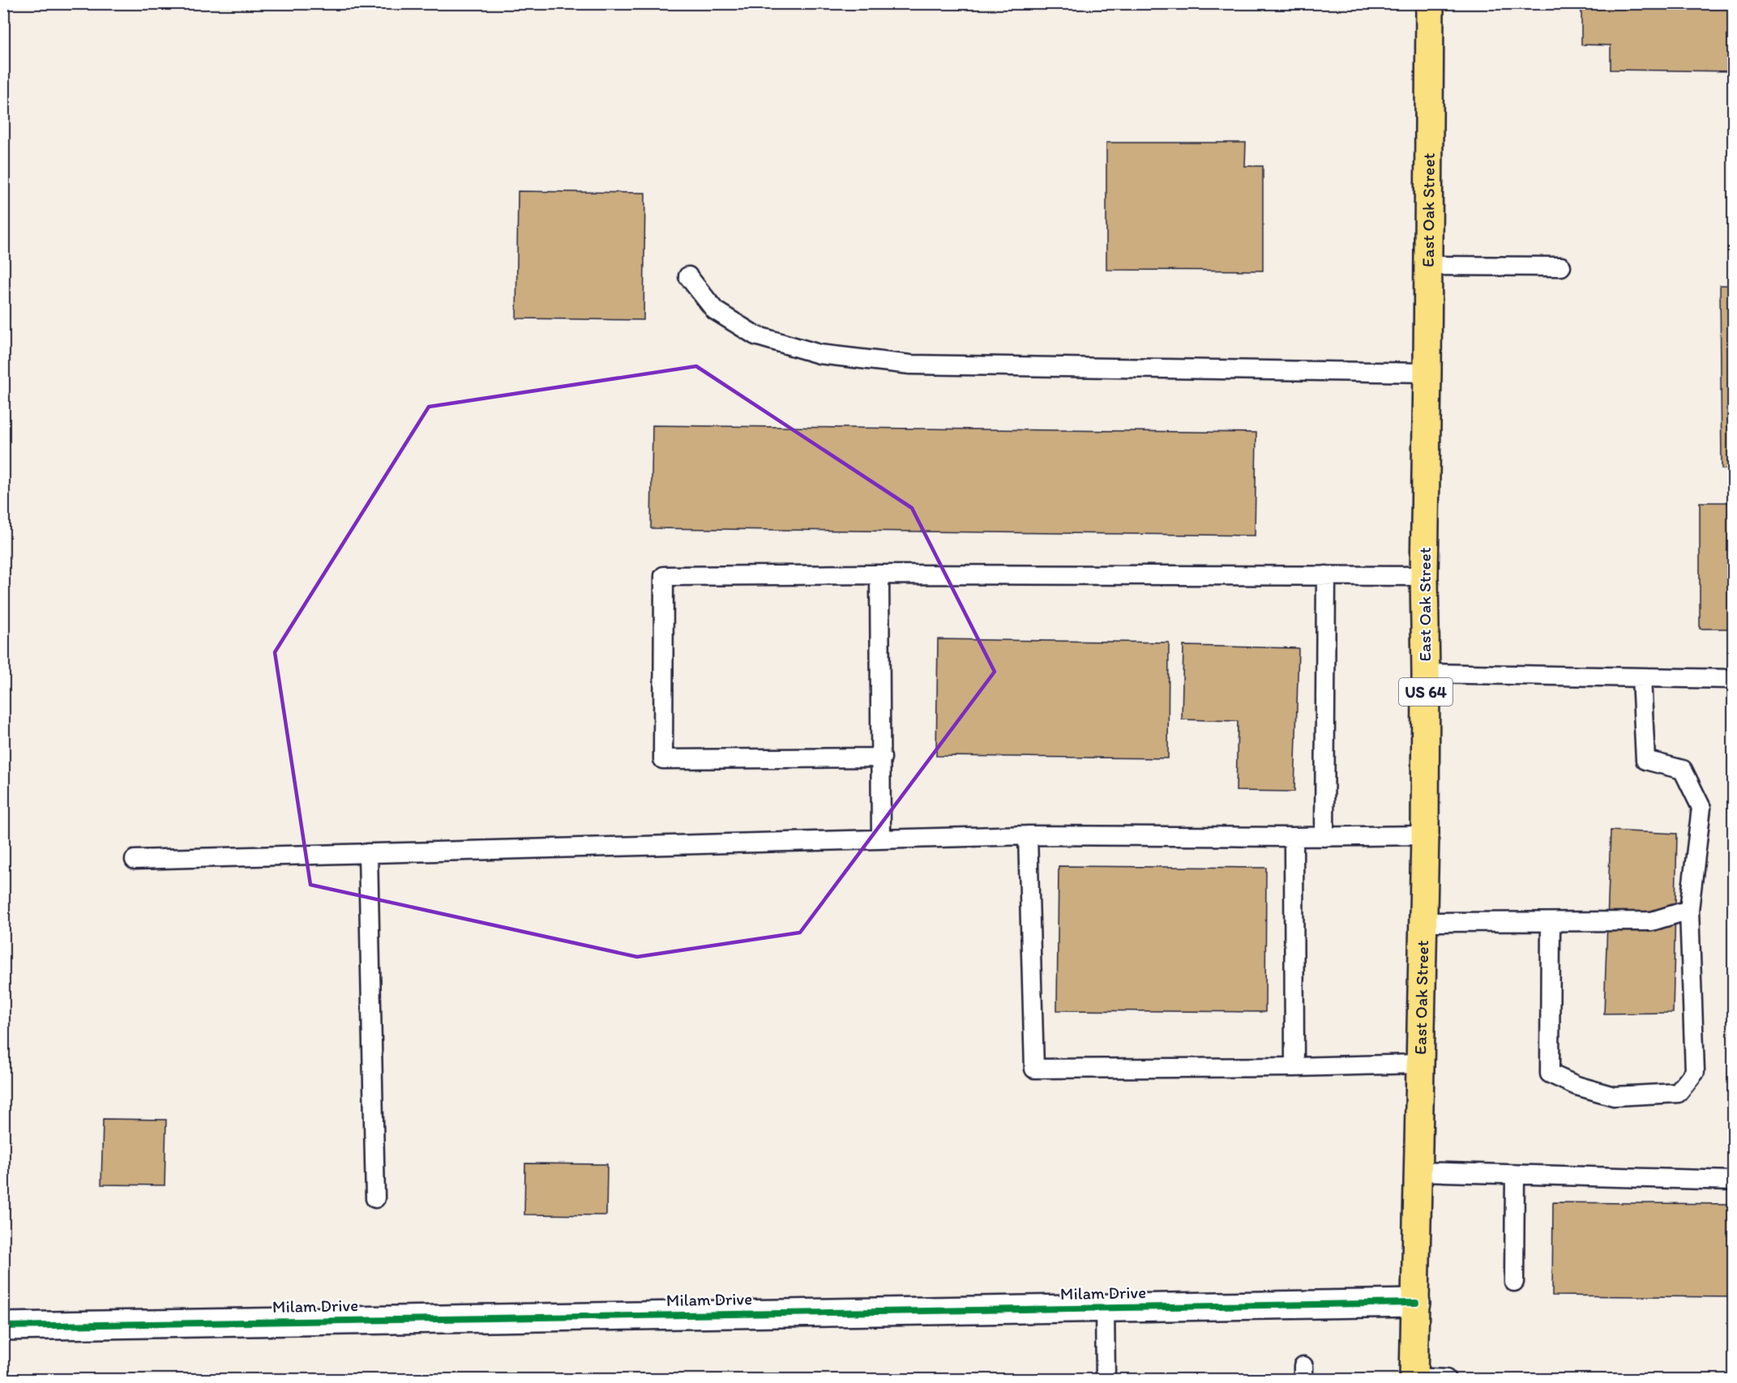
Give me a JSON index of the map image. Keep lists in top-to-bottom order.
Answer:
{
  "streets": {
    "highway": ["East Oak Street", "US 64"],
    "street": ["Milam Drive"]
  },
  "crossings": [
    ["East Oak Street", "Milam Drive"]
  ]
}
